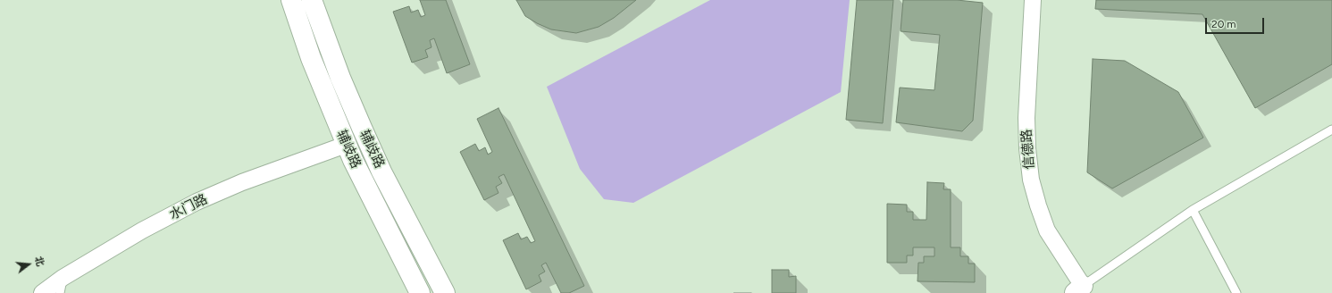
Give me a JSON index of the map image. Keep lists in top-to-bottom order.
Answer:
{
  "streets": {
    "street": [
      "辅岐路",
      "辅歧路",
      "信德路",
      "水门路"
    ]
  },
  "crossings": [
    ["辅岐路", "水门路"]
  ],
  "scale_bar": "20 m",
  "north": "right"
}
